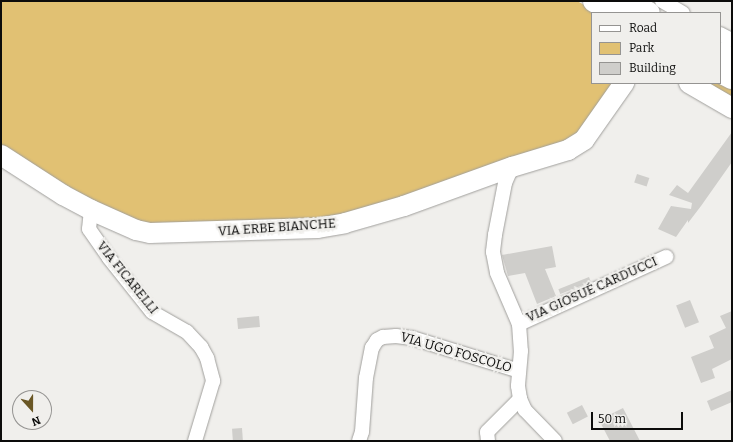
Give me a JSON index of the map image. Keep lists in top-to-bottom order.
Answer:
{
  "streets": {
    "street": [
      "VIA ERBE BIANCHE",
      "VIA FICARELLI",
      "VIA GIOSUÉ CARDUCCI",
      "VIA UGO FOSCOLO"
    ]
  },
  "crossings": [
    ["VIA ERBE BIANCHE", "VIA FICARELLI"]
  ],
  "legend": ["Road", "Park", "Building"],
  "scale_bar": "50 m",
  "north": "bottom"
}
